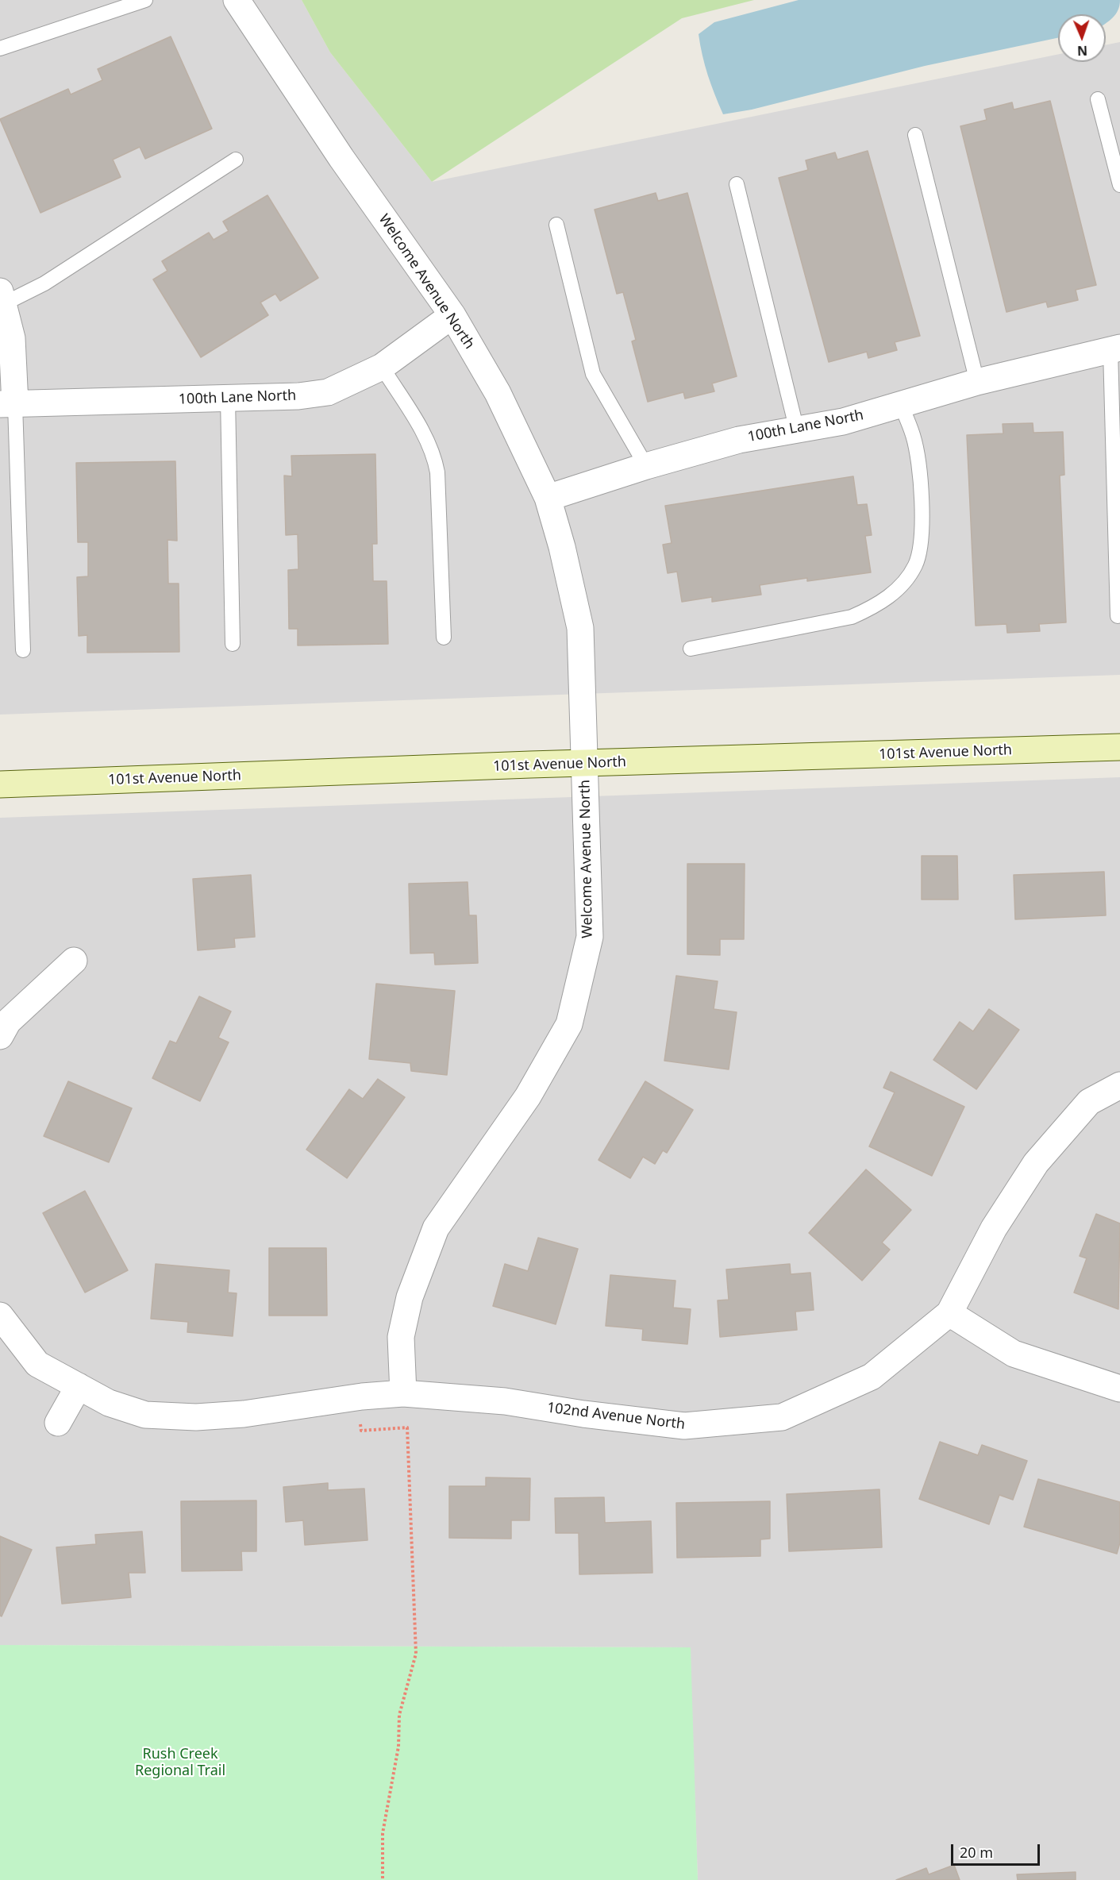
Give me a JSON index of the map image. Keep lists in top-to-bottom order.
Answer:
{
  "streets": {
    "street": [
      "Welcome Avenue North",
      "100th Lane North",
      "101st Avenue North",
      "102nd Avenue North"
    ]
  },
  "crossings": [
    ["Welcome Avenue North", "100th Lane North"],
    ["Welcome Avenue North", "101st Avenue North"],
    ["Welcome Avenue North", "102nd Avenue North"]
  ],
  "parks": ["Rush Creek Regional Trail"],
  "scale_bar": "20 m",
  "north": "bottom"
}
